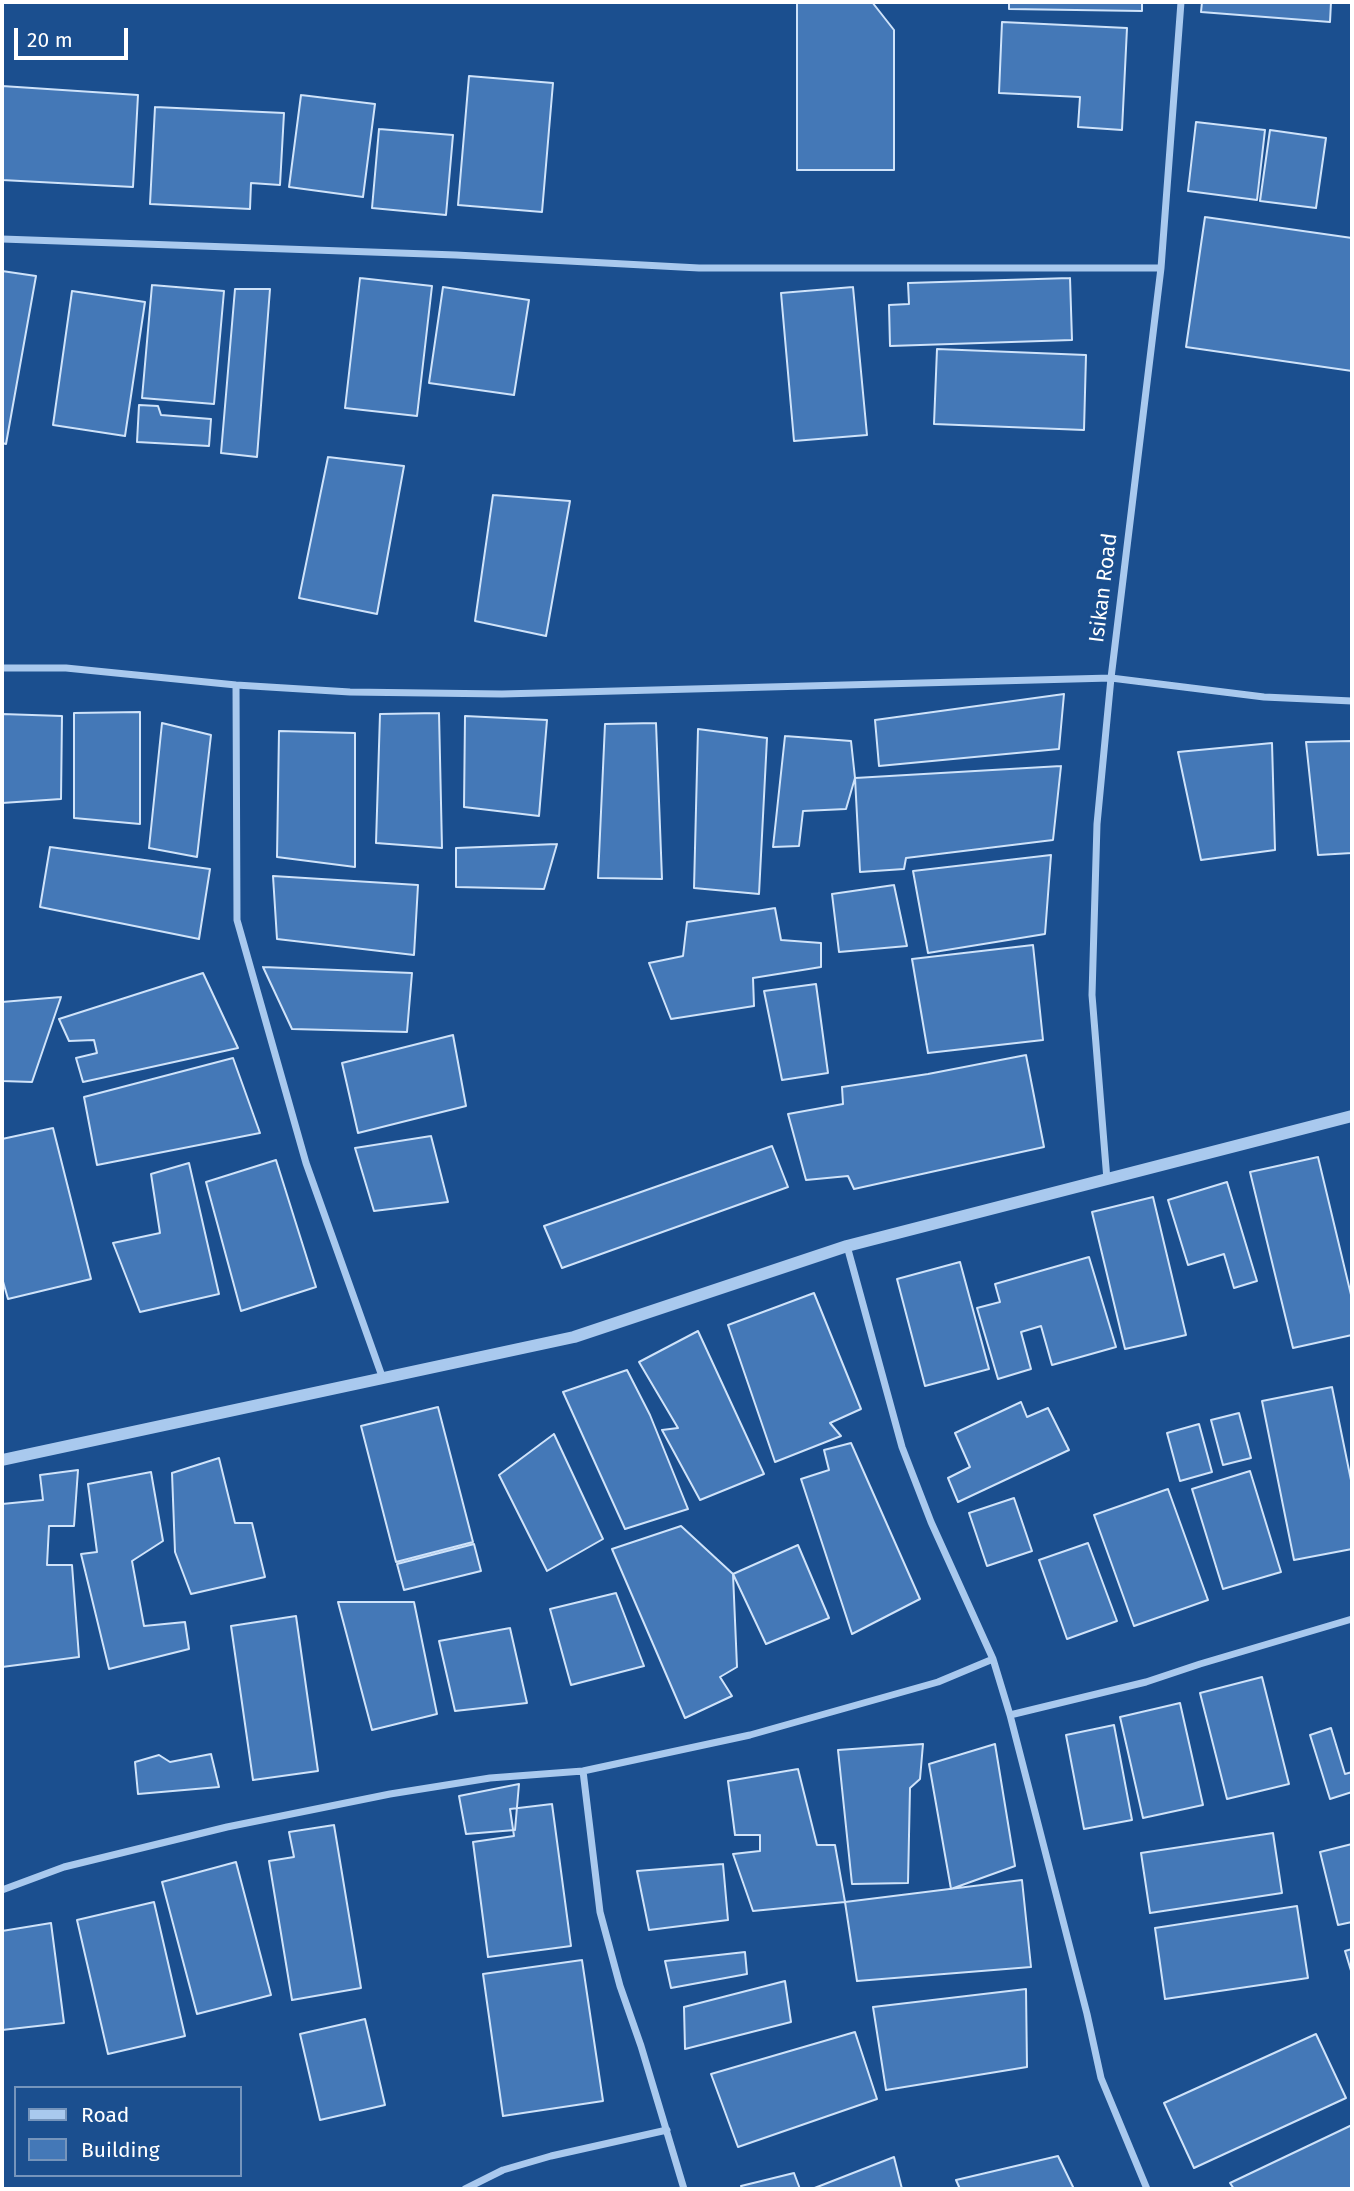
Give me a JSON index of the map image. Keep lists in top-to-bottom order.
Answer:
{
  "streets": {
    "street": ["Isikan Road"]
  },
  "legend": ["Road", "Building"],
  "scale_bar": "20 m"
}
